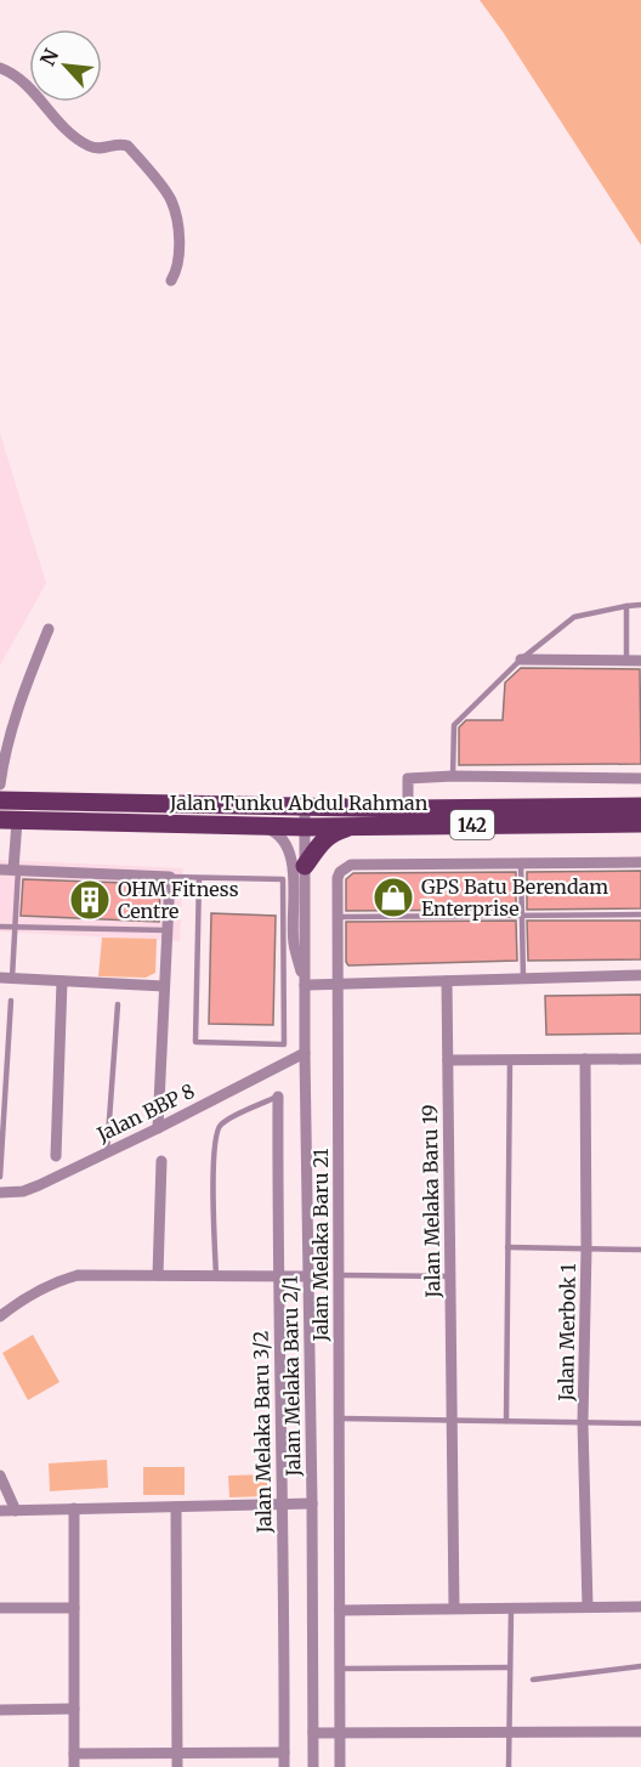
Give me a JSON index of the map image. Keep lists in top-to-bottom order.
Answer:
{
  "streets": {
    "main road": ["Jalan Tunku Abdul Rahman", "142"],
    "street": [
      "Jalan BBP 8",
      "Jalan Melaka Baru 19",
      "Jalan Melaka Baru 21",
      "Jalan Merbok 1",
      "Jalan Melaka Baru 2/1",
      "Jalan Melaka Baru 3/2"
    ]
  },
  "crossings": [
    ["Jalan BBP 8", "Jalan Melaka Baru 2/1"]
  ],
  "places": {
    "shop": ["GPS Batu Berendam Enterprise"],
    "building": ["OHM Fitness Centre"]
  },
  "north": "top left"
}
